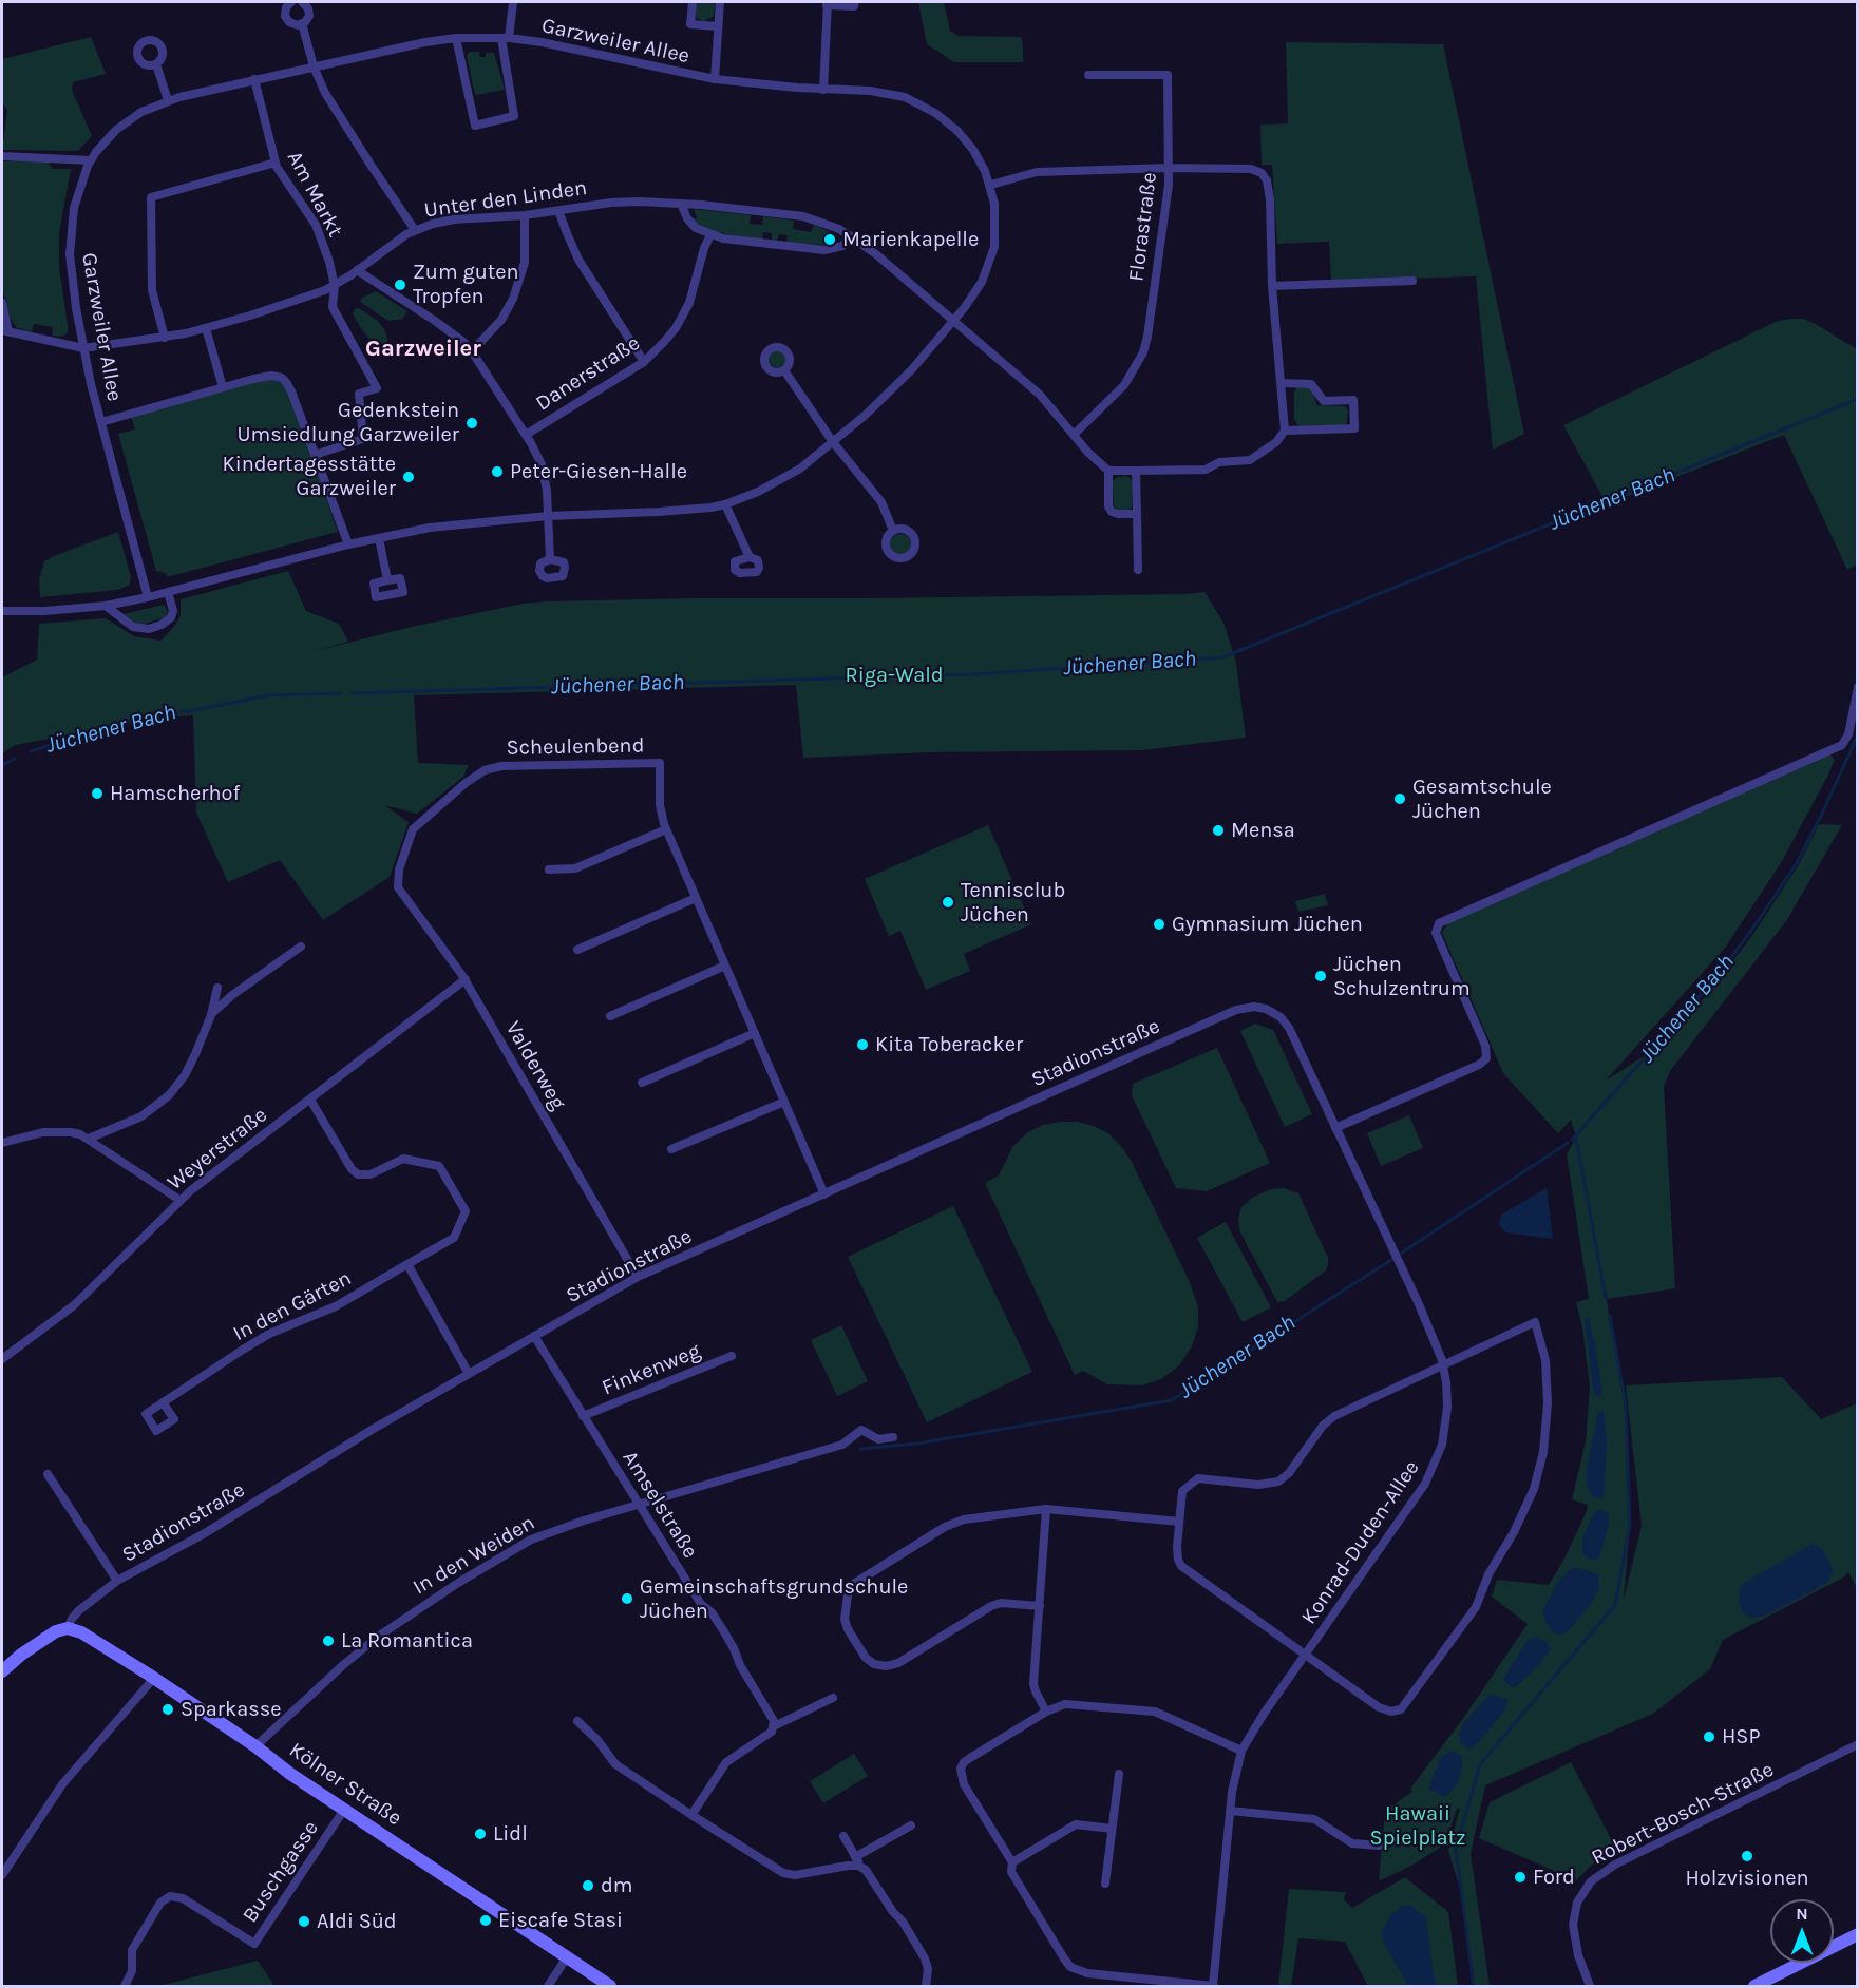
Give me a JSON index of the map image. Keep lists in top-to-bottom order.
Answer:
{
  "streets": {
    "main road": ["Kölner Straße"],
    "street": [
      "Garzweiler Allee",
      "Am Markt",
      "Unter den Linden",
      "Florastraße",
      "Danerstraße",
      "Scheulenbend",
      "Stadionstraße",
      "Valderweg",
      "Weyerstraße",
      "In den Gärten",
      "Finkenweg",
      "Amselstraße",
      "Konrad-Duden-Allee",
      "In den Weiden",
      "Robert-Bosch-Straße",
      "Buschgasse"
    ]
  },
  "crossings": [
    ["Garzweiler Allee", "Am Markt"],
    ["Garzweiler Allee", "Unter den Linden"],
    ["Am Markt", "Unter den Linden"],
    ["Unter den Linden", "Florastraße"],
    ["Scheulenbend", "Valderweg"],
    ["Stadionstraße", "Valderweg"],
    ["Stadionstraße", "Amselstraße"],
    ["Stadionstraße", "Konrad-Duden-Allee"],
    ["Stadionstraße", "Kölner Straße"],
    ["Valderweg", "Weyerstraße"],
    ["Weyerstraße", "In den Gärten"],
    ["Finkenweg", "Amselstraße"],
    ["Amselstraße", "In den Weiden"],
    ["In den Weiden", "Kölner Straße"],
    ["Kölner Straße", "Buschgasse"]
  ],
  "districts": ["Garzweiler"],
  "water": ["Jüchener Bach"],
  "parks": ["Riga-Wald", "Hawaii Spielplatz"],
  "places": [
    "Marienkapelle",
    "Zum guten Tropfen",
    "Gedenkstein Umsiedlung Garzweiler",
    "Peter-Giesen-Halle",
    "Kindertagesstätte Garzweiler",
    "Hamscherhof",
    "Gesamtschule Jüchen",
    "Mensa",
    "Tennisclub Jüchen",
    "Gymnasium Jüchen",
    "Jüchen Schulzentrum",
    "Kita Toberacker",
    "Gemeinschaftsgrundschule Jüchen",
    "La Romantica",
    "Sparkasse",
    "HSP",
    "Lidl",
    "Holzvisionen",
    "Ford",
    "dm",
    "Eiscafe Stasi",
    "Aldi Süd"
  ],
  "north": "top"
}
